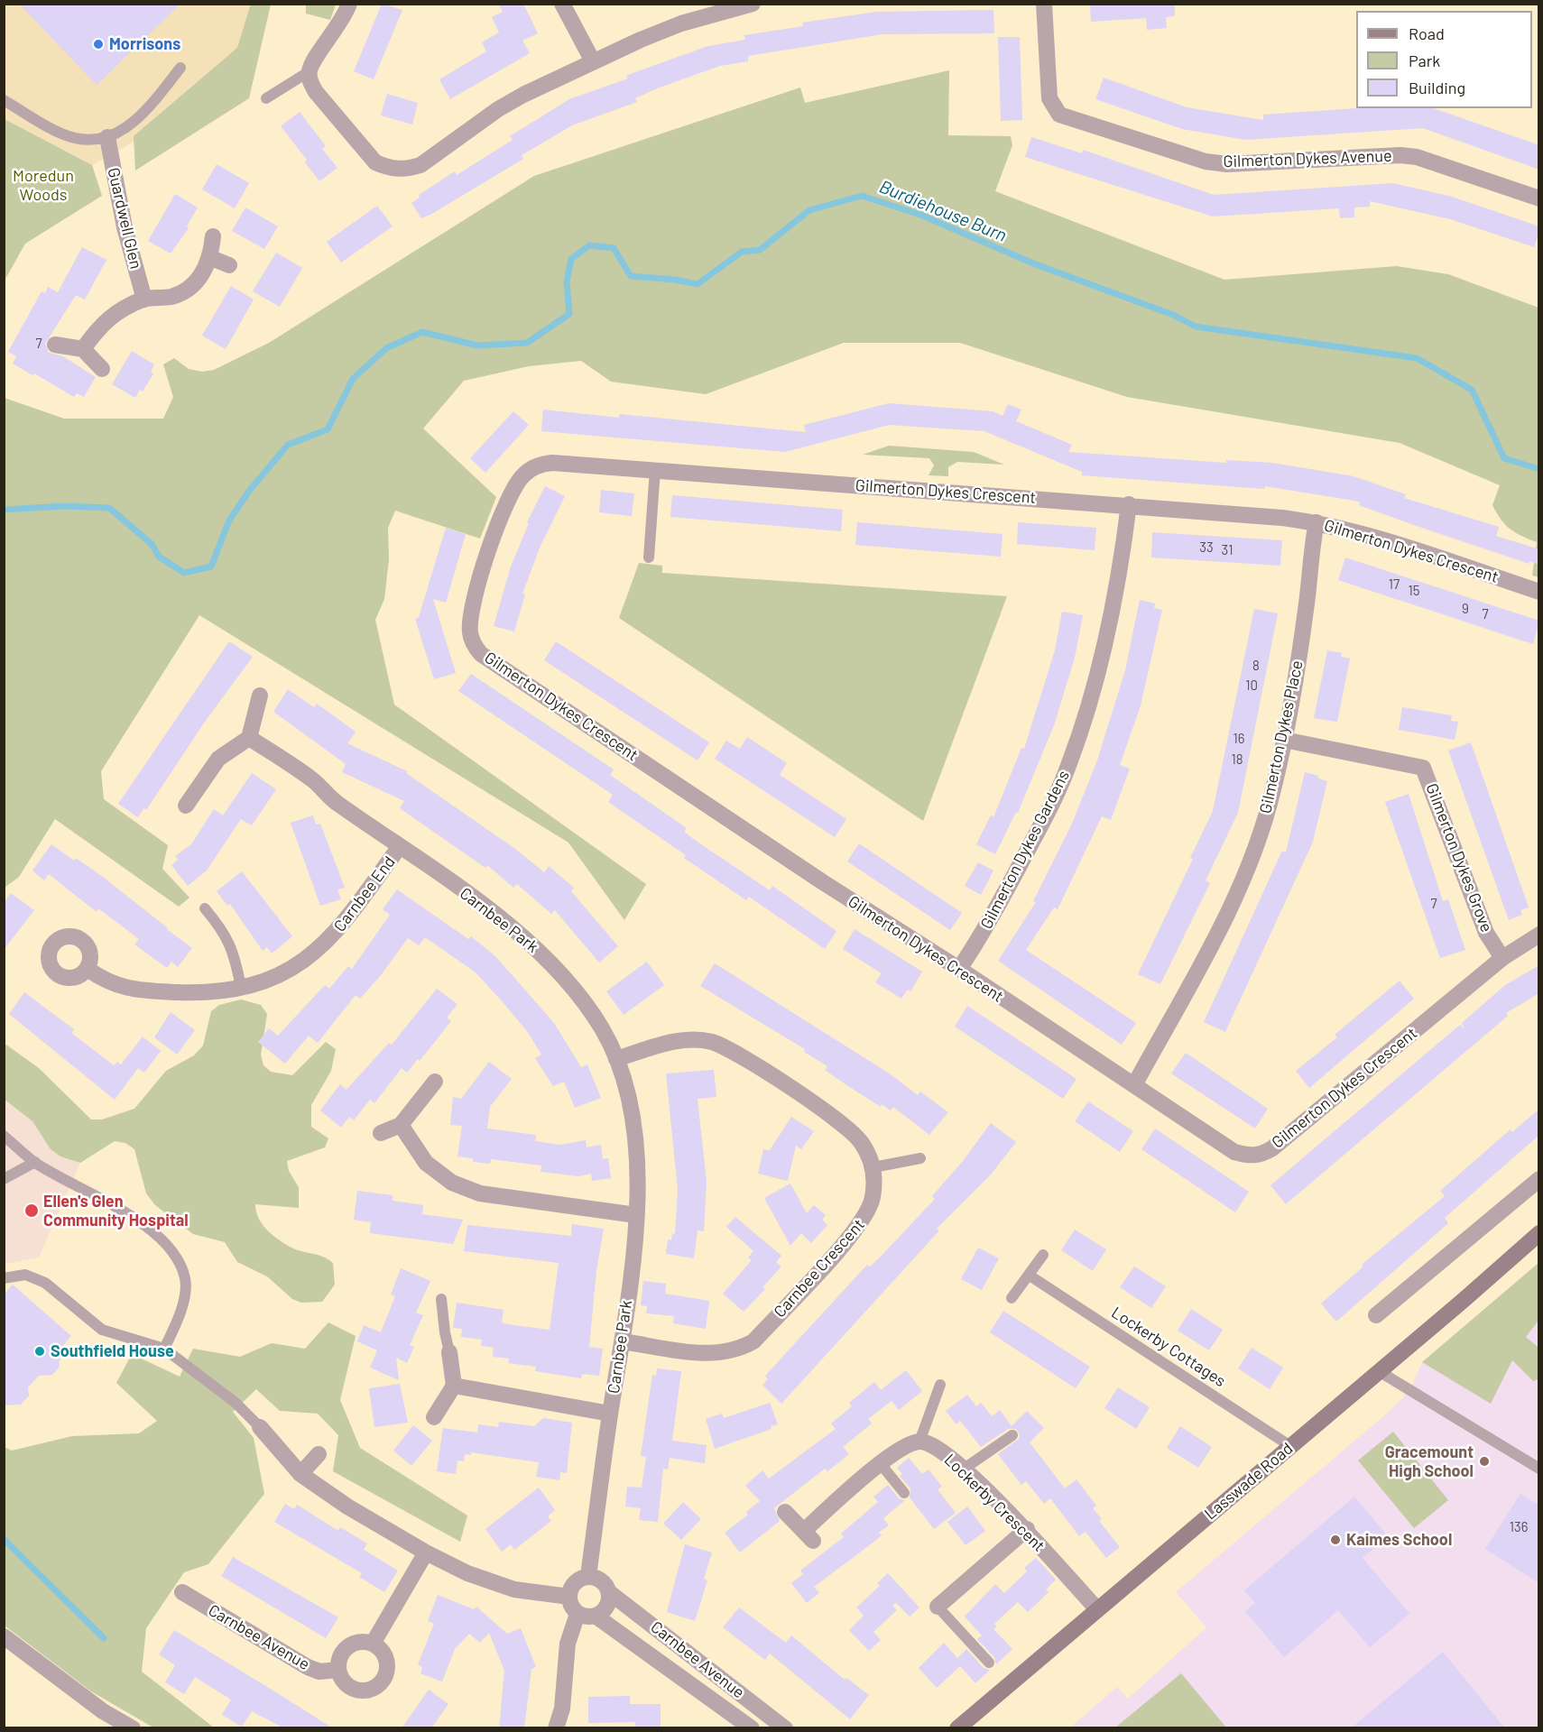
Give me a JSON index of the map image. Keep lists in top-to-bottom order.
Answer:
{
  "streets": {
    "street": [
      "Gilmerton Dykes Avenue",
      "Guardwell Glen",
      "Gilmerton Dykes Crescent",
      "Gilmerton Dykes Place",
      "Gilmerton Dykes Gardens",
      "Gilmerton Dykes Grove",
      "Carnbee End",
      "Carnbee Park",
      "Carnbee Crescent",
      "Lasswade Road",
      "Lockerby Crescent",
      "Carnbee Avenue"
    ],
    "lane": ["Lockerby Cottages"]
  },
  "crossings": [
    ["Gilmerton Dykes Crescent", "Gilmerton Dykes Place"],
    ["Gilmerton Dykes Crescent", "Gilmerton Dykes Gardens"],
    ["Gilmerton Dykes Crescent", "Gilmerton Dykes Grove"],
    ["Gilmerton Dykes Place", "Gilmerton Dykes Grove"],
    ["Carnbee End", "Carnbee Park"],
    ["Carnbee Park", "Carnbee Crescent"],
    ["Carnbee Park", "Carnbee Avenue"],
    ["Lockerby Cottages", "Lasswade Road"],
    ["Lasswade Road", "Lockerby Crescent"]
  ],
  "water": ["Burdiehouse Burn"],
  "parks": ["Moredun Woods"],
  "places": [
    "Morrisons",
    "Ellen's Glen Community Hospital",
    "Southfield House",
    "Gracemount High School",
    "Kaimes School"
  ],
  "house_numbers": [
    "7",
    "33",
    "31",
    "17",
    "15",
    "9",
    "7",
    "8",
    "10",
    "16",
    "18",
    "7",
    "136"
  ],
  "legend": ["Road", "Park", "Building"]
}
